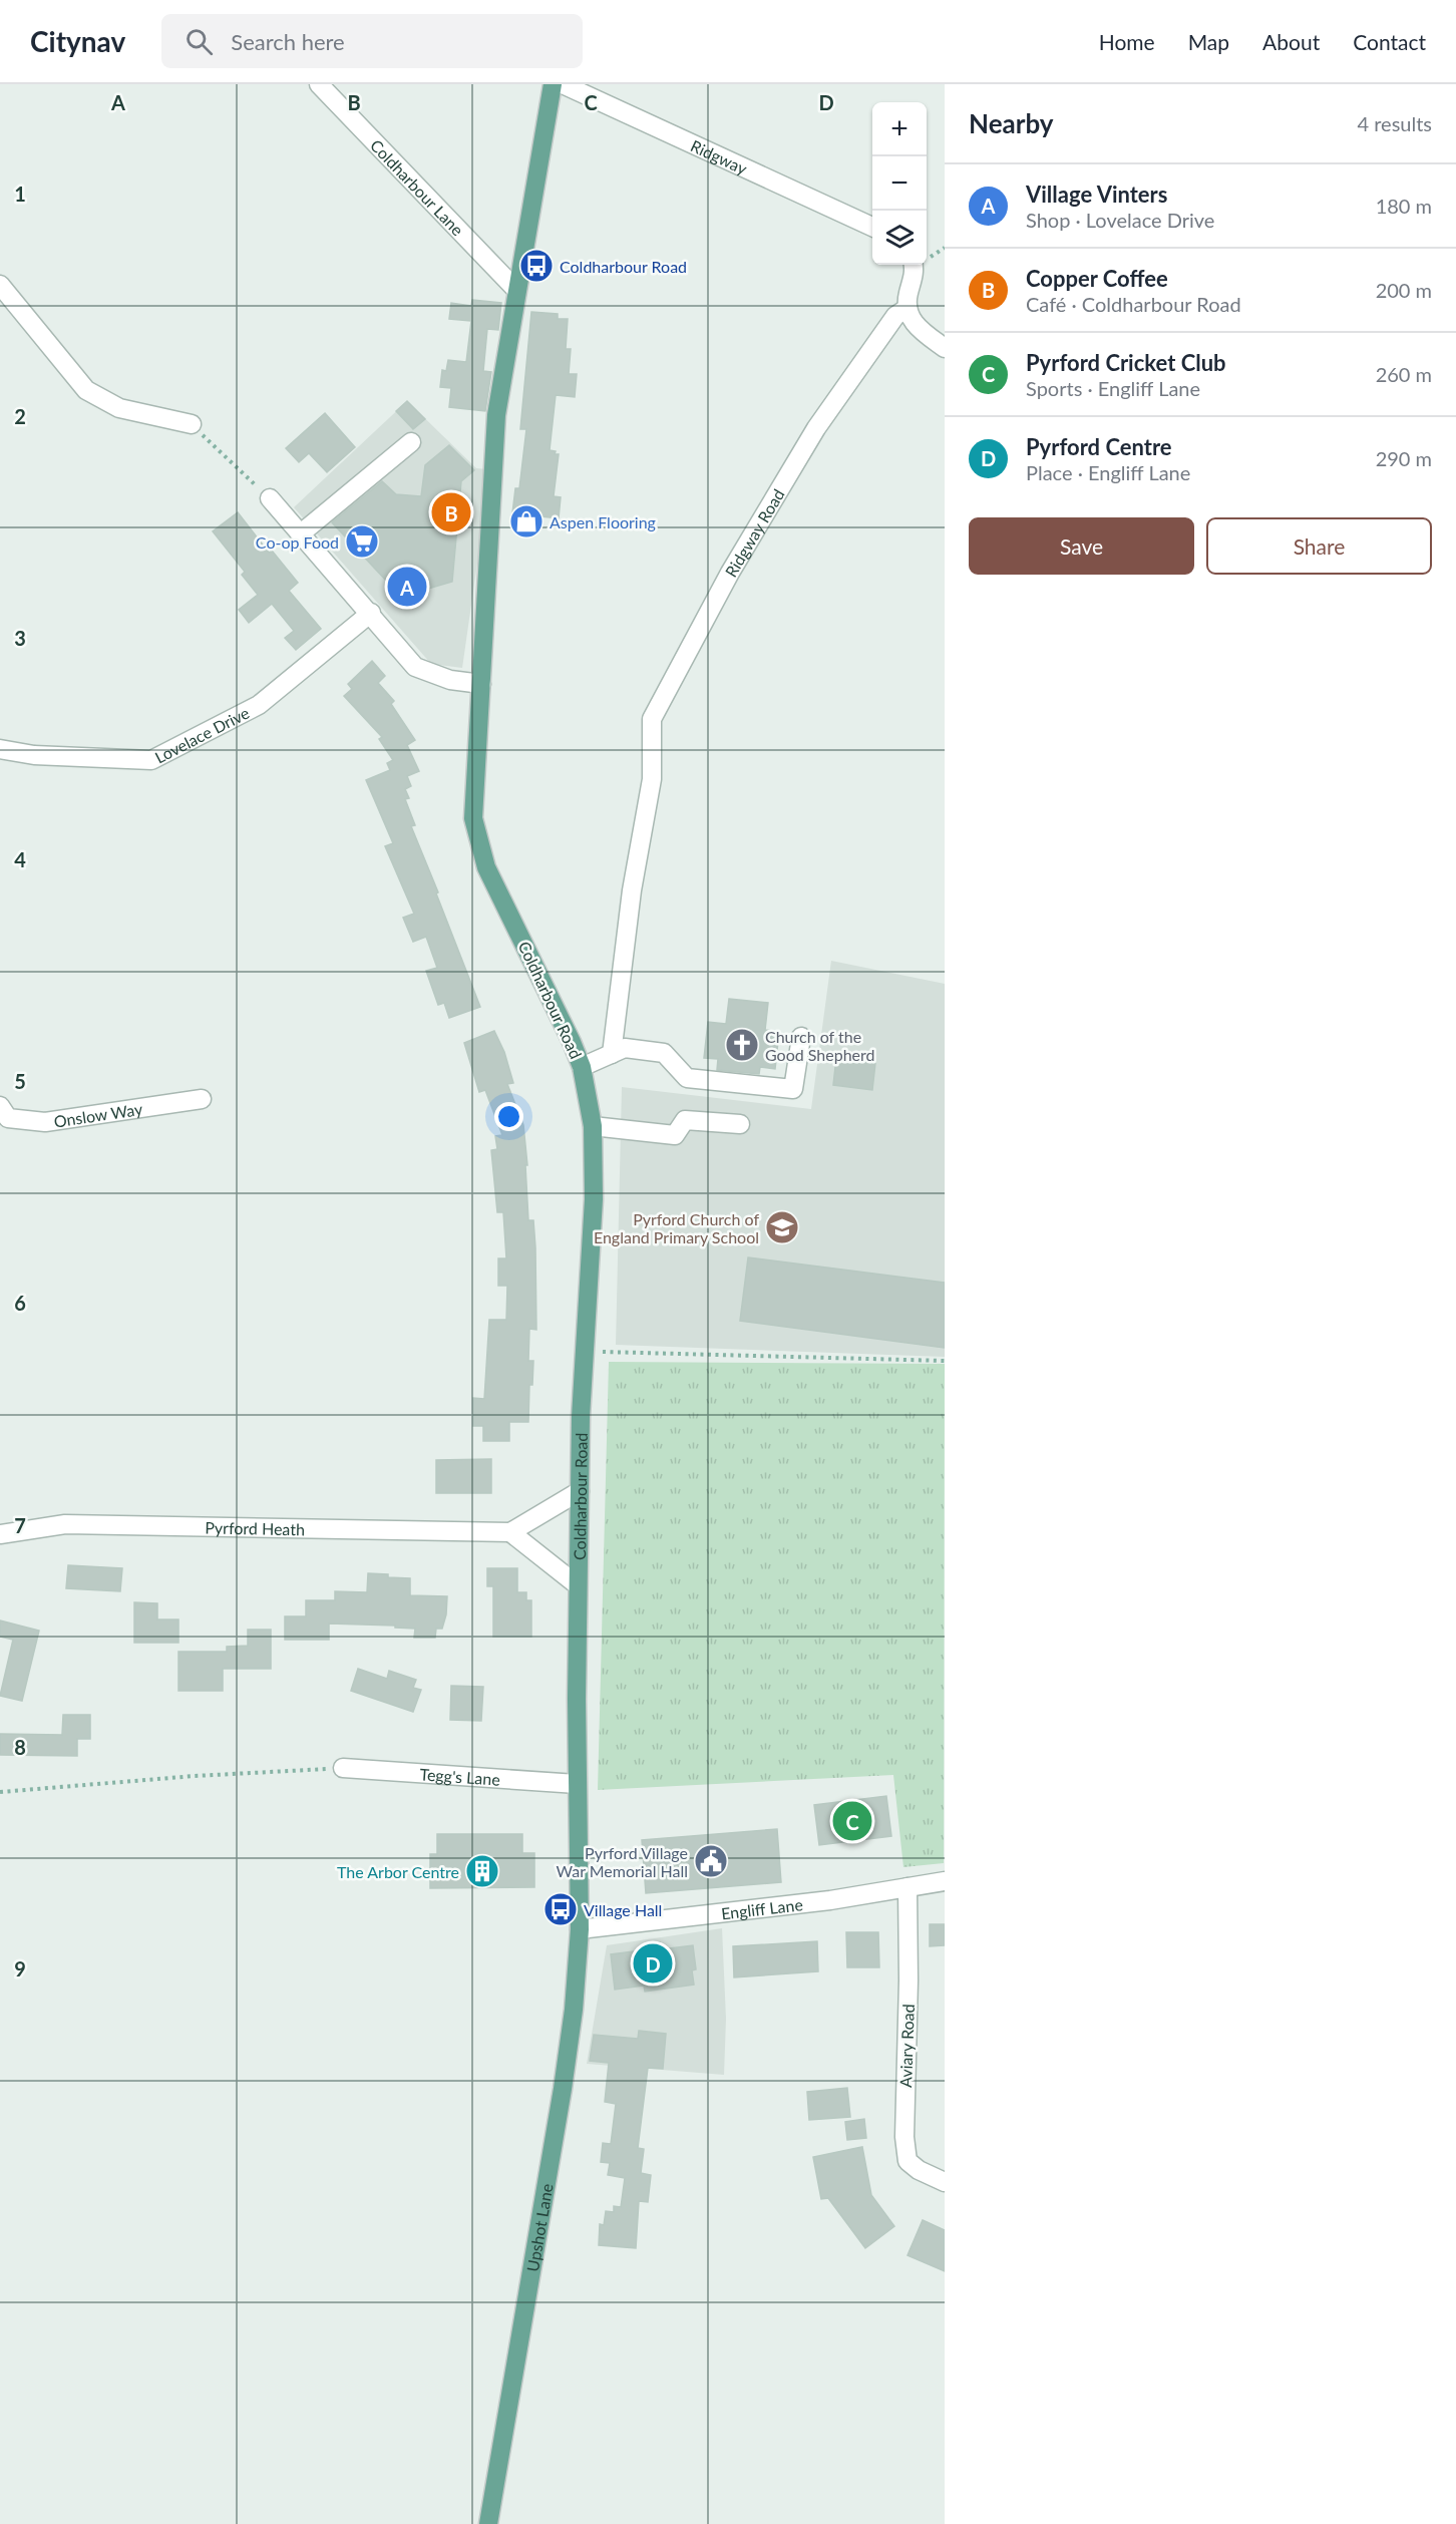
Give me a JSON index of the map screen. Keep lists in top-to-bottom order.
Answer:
{
  "streets": {
    "main road": ["Coldharbour Road", "Upshot Lane"],
    "street": [
      "Ridgway",
      "Coldharbour Lane",
      "Ridgway Road",
      "Lovelace Drive",
      "Onslow Way",
      "Pyrford Heath",
      "Tegg's Lane",
      "Engliff Lane",
      "Aviary Road"
    ]
  },
  "crossings": [
    ["Coldharbour Lane", "Coldharbour Road"],
    ["Coldharbour Road", "Tegg's Lane"],
    ["Coldharbour Road", "Engliff Lane"],
    ["Coldharbour Road", "Upshot Lane"],
    ["Engliff Lane", "Aviary Road"],
    ["Engliff Lane", "Upshot Lane"]
  ],
  "places": {
    "bus stop": ["Coldharbour Road", "Village Hall"],
    "shop": ["Aspen Flooring"],
    "supermarket": ["Co-op Food"],
    "church": ["Church of the Good Shepherd"],
    "school or university": ["Pyrford Church of England Primary School"],
    "public building": ["Pyrford Village War Memorial Hall"],
    "building": ["The Arbor Centre"]
  },
  "page": {
    "header": "Citynav",
    "search": "Search here",
    "nav": [
      "Home",
      "Map",
      "About",
      "Contact"
    ],
    "heading": ["Nearby", "4 results"],
    "map_buttons": ["+", "−"],
    "list": [
      {
        "mark": "A",
        "name": "Village Vinters",
        "note": "Shop · Lovelace Drive",
        "value": "180 m"
      },
      {
        "mark": "B",
        "name": "Copper Coffee",
        "note": "Café · Coldharbour Road",
        "value": "200 m"
      },
      {
        "mark": "C",
        "name": "Pyrford Cricket Club",
        "note": "Sports · Engliff Lane",
        "value": "260 m"
      },
      {
        "mark": "D",
        "name": "Pyrford Centre",
        "note": "Place · Engliff Lane",
        "value": "290 m"
      }
    ],
    "pins": [
      "B",
      "A",
      "C",
      "D"
    ],
    "buttons": ["Save", "Share"]
  },
  "grid": {
    "columns": [
      "A",
      "B",
      "C",
      "D"
    ],
    "rows": [
      "1",
      "2",
      "3",
      "4",
      "5",
      "6",
      "7",
      "8",
      "9"
    ]
  }
}
